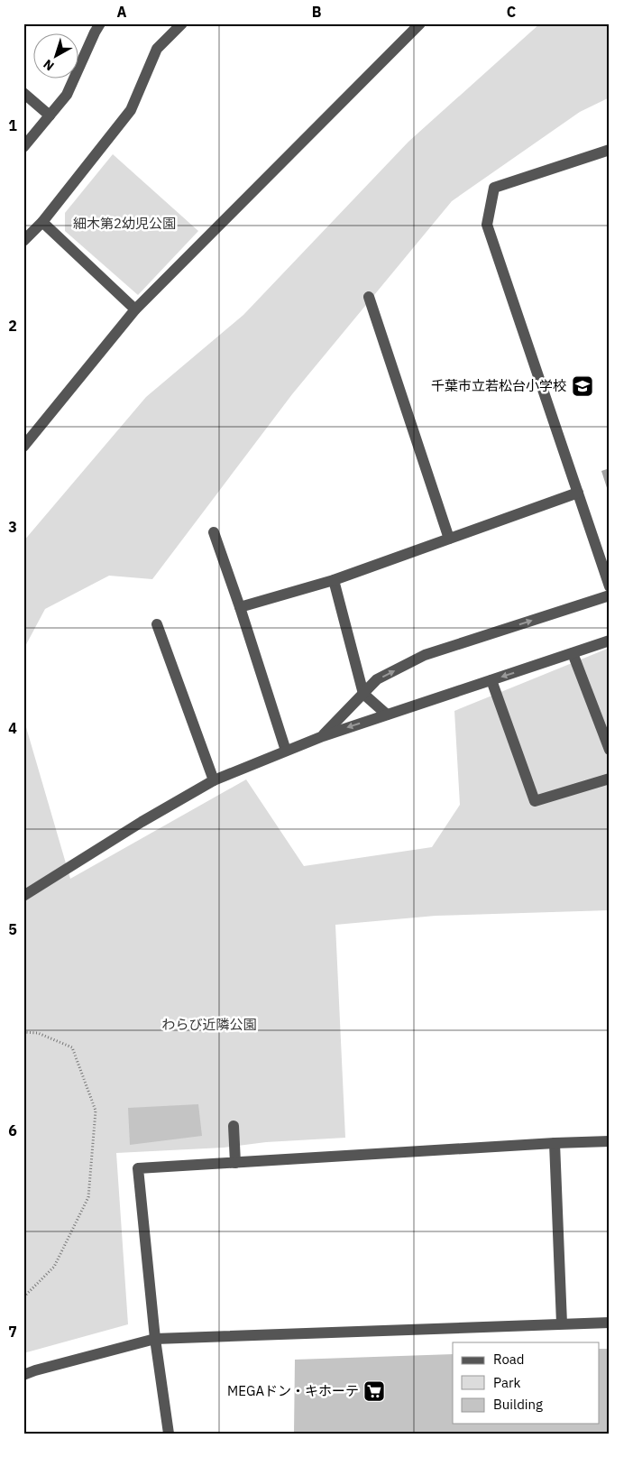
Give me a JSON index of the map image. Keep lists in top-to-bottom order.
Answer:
{
  "parks": ["細木第2幼児公園", "わらび近隣公園"],
  "places": {
    "school or university": ["千葉市立若松台小学校"],
    "supermarket": ["MEGAドン・キホーテ"]
  },
  "legend": ["Road", "Park", "Building"],
  "north": "bottom left",
  "grid": {
    "columns": ["A", "B", "C"],
    "rows": [
      "1",
      "2",
      "3",
      "4",
      "5",
      "6",
      "7"
    ]
  }
}
